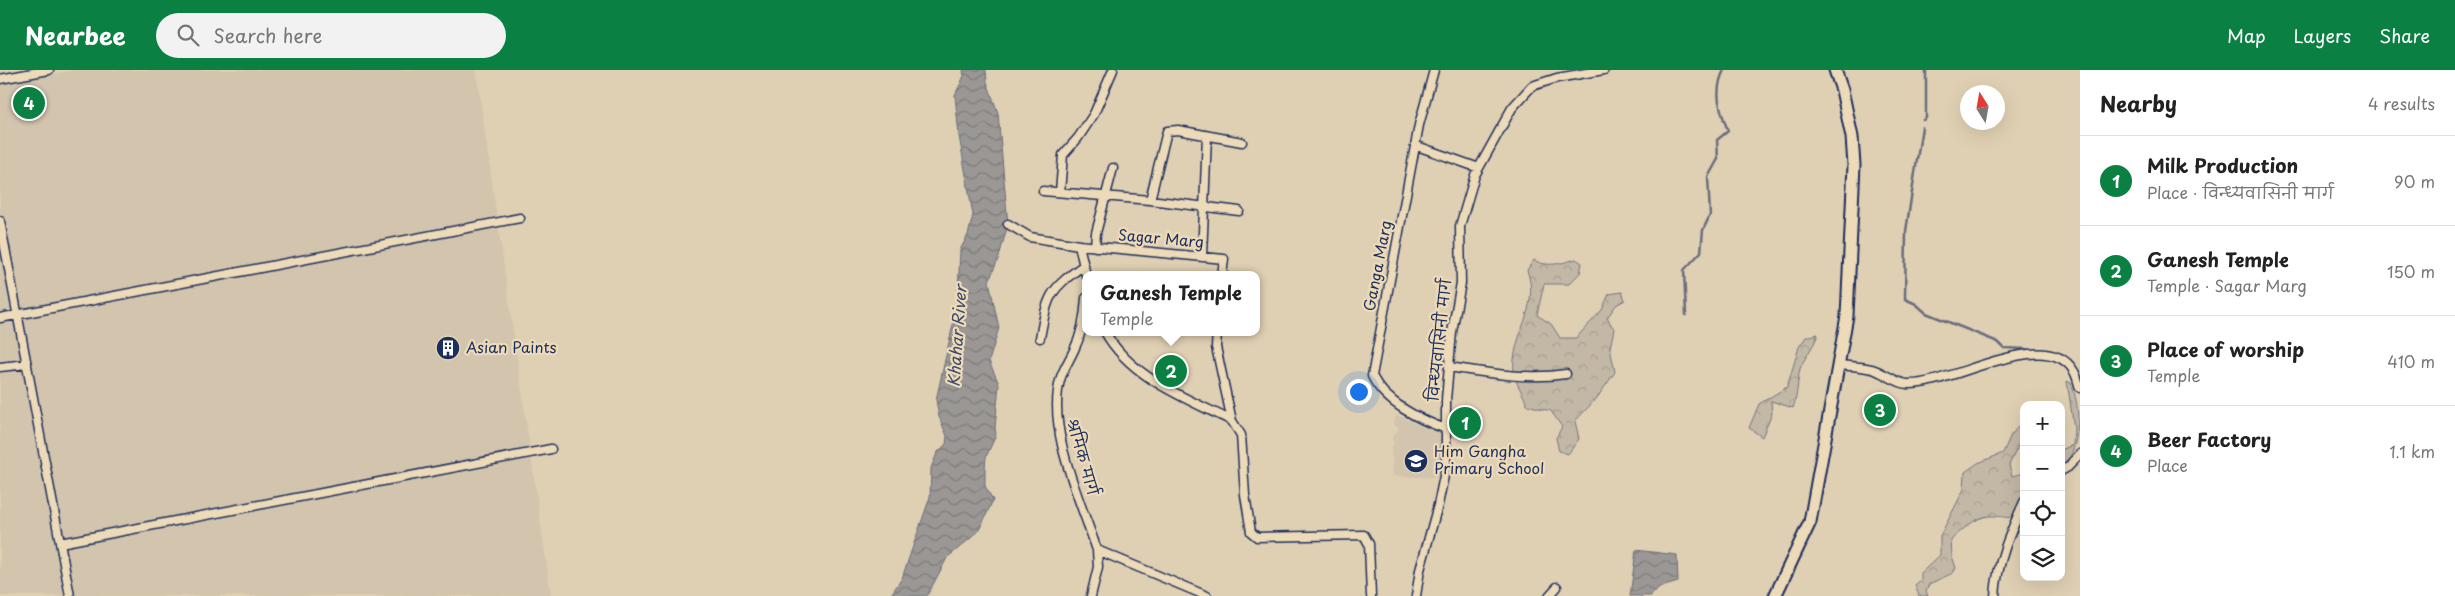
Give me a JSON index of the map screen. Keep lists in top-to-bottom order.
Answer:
{
  "streets": {
    "street": [
      "Sagar Marg",
      "Ganga Marg",
      "विन्ध्यवासिनी मार्ग",
      "श्रमिक मार्ग"
    ]
  },
  "crossings": [
    ["Ganga Marg", "विन्ध्यवासिनी मार्ग"]
  ],
  "water": ["Khahar River"],
  "places": {
    "building": ["Asian Paints"],
    "school or university": ["Him Gangha Primary School"]
  },
  "north": "top",
  "page": {
    "header": "Nearbee",
    "search": "Search here",
    "nav": ["Map", "Layers", "Share"],
    "heading": ["Nearby", "4 results"],
    "pins": [
      "4",
      "2",
      "3",
      "1"
    ],
    "list": [
      {
        "mark": "1",
        "name": "Milk Production",
        "note": "Place · विन्ध्यवासिनी मार्ग",
        "value": "90 m"
      },
      {
        "mark": "2",
        "name": "Ganesh Temple",
        "note": "Temple · Sagar Marg",
        "value": "150 m"
      },
      {
        "mark": "3",
        "name": "Place of worship",
        "note": "Temple",
        "value": "410 m"
      },
      {
        "mark": "4",
        "name": "Beer Factory",
        "note": "Place",
        "value": "1.1 km"
      }
    ],
    "popup": ["Ganesh Temple", "Temple"],
    "map_buttons": ["+", "−"]
  }
}
